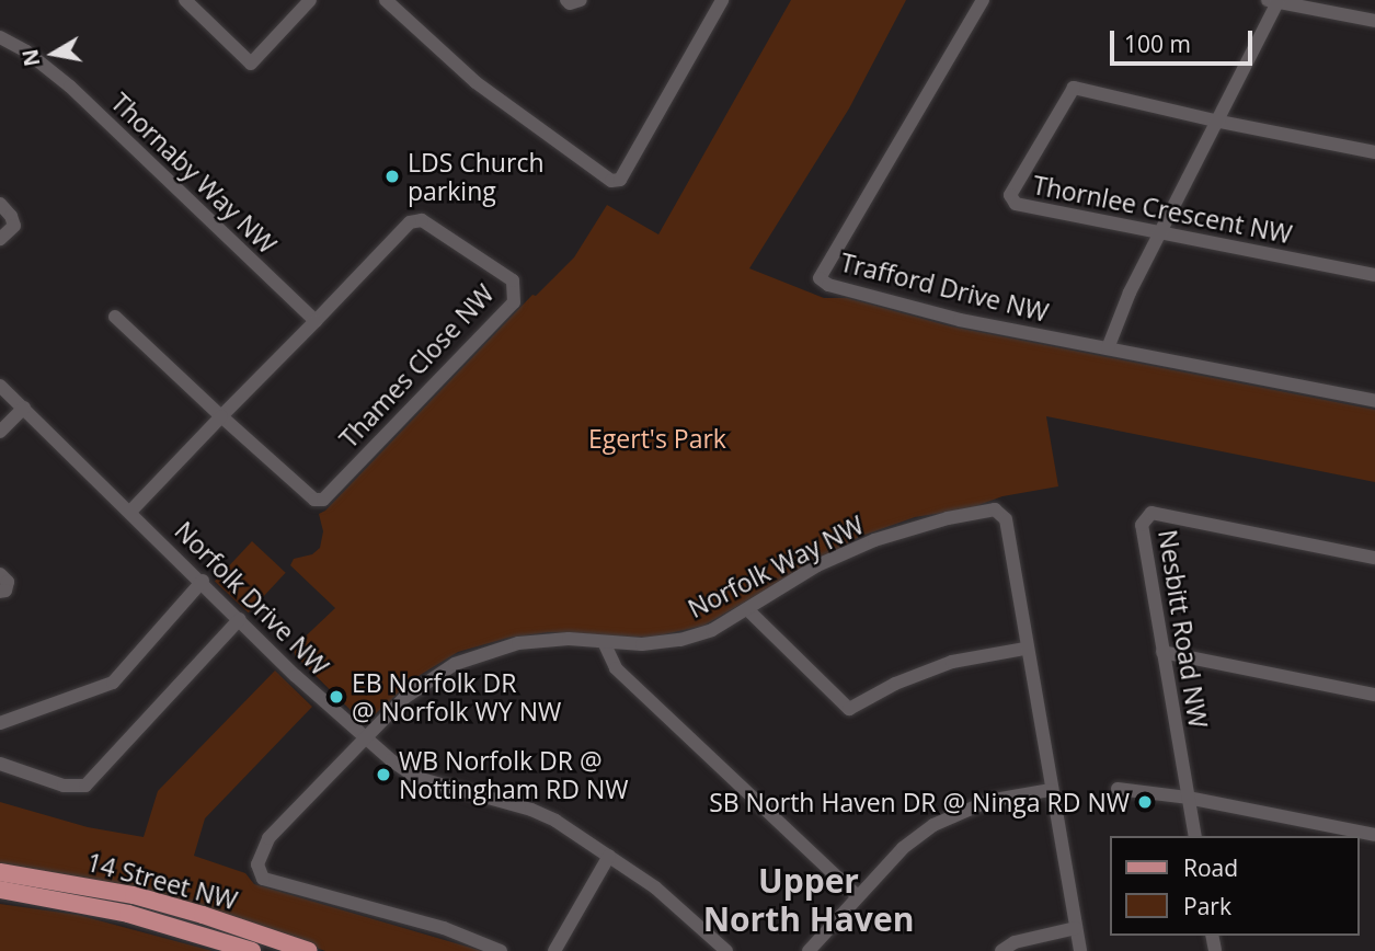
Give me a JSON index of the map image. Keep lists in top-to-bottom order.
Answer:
{
  "streets": {
    "main road": ["14 Street NW"],
    "street": [
      "Thornaby Way NW",
      "Thornlee Crescent NW",
      "Trafford Drive NW",
      "Thames Close NW",
      "Norfolk Way NW",
      "Norfolk Drive NW",
      "Nesbitt Road NW"
    ]
  },
  "crossings": [
    ["Thornaby Way NW", "Thames Close NW"],
    ["Thames Close NW", "Norfolk Drive NW"],
    ["Norfolk Way NW", "Norfolk Drive NW"]
  ],
  "districts": ["Upper North Haven"],
  "parks": ["Egert's Park"],
  "places": [
    "LDS Church parking",
    "EB Norfolk DR @ Norfolk WY NW",
    "WB Norfolk DR @ Nottingham RD NW",
    "SB North Haven DR @ Ninga RD NW"
  ],
  "legend": ["Road", "Park"],
  "scale_bar": "100 m",
  "north": "left"
}
